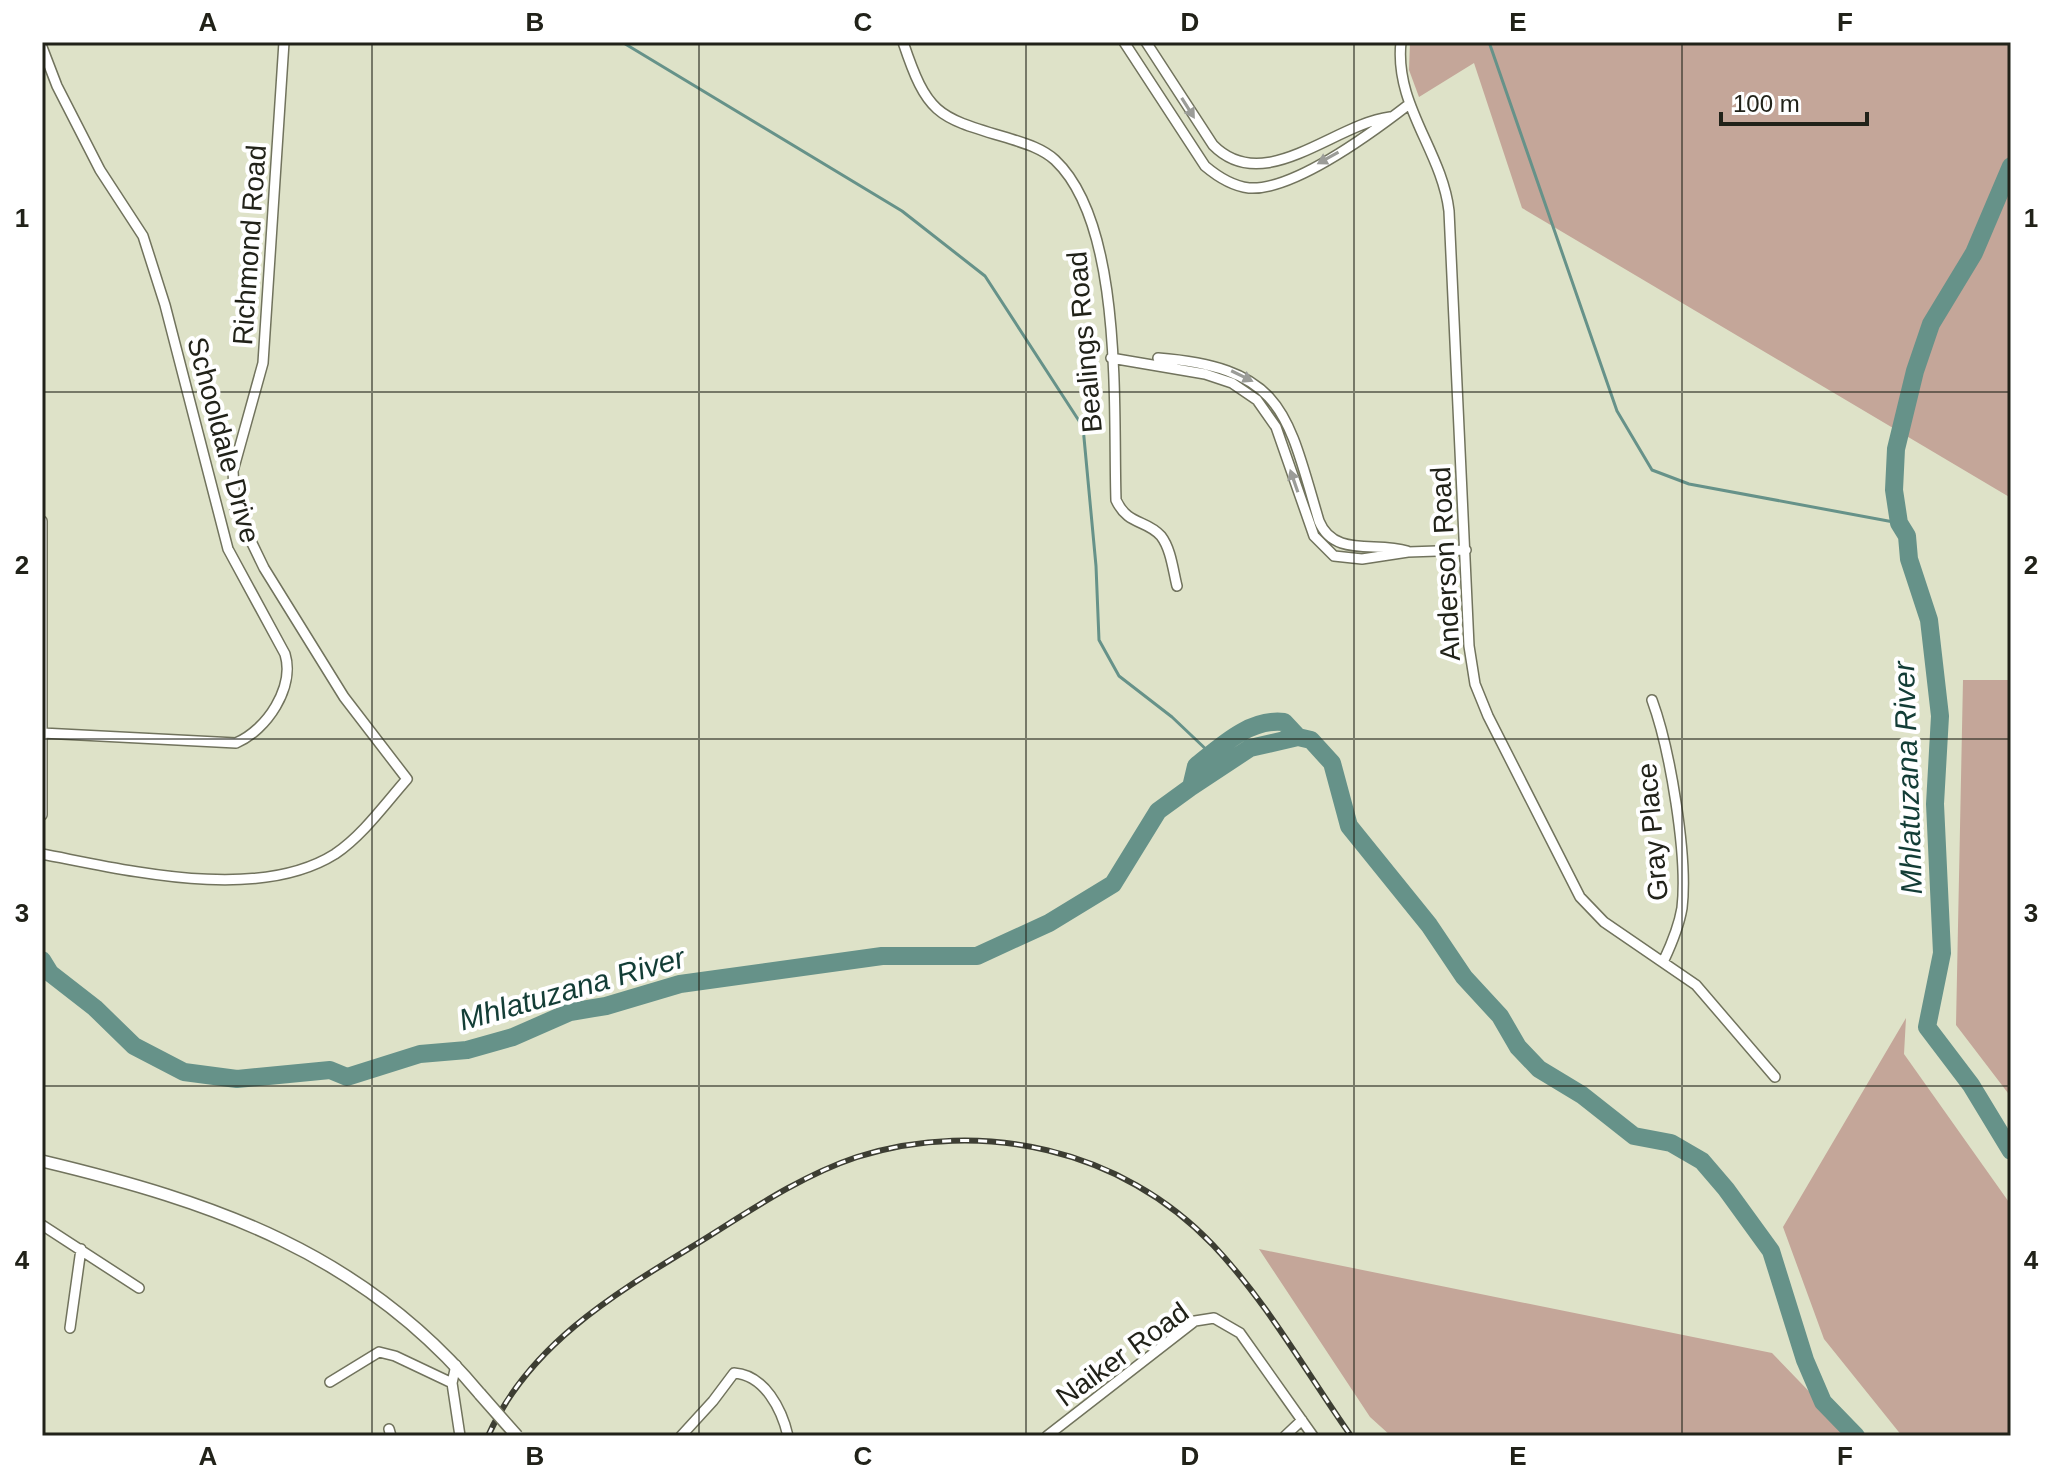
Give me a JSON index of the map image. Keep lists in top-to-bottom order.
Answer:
{
  "streets": {
    "street": [
      "Richmond Road",
      "Bealings Road",
      "Schooldale Drive",
      "Anderson Road",
      "Gray Place",
      "Naiker Road"
    ]
  },
  "crossings": [
    ["Anderson Road", "Gray Place"]
  ],
  "water": ["Mhlatuzana River"],
  "scale_bar": "100 m",
  "grid": {
    "columns": [
      "A",
      "B",
      "C",
      "D",
      "E",
      "F"
    ],
    "rows": [
      "1",
      "2",
      "3",
      "4"
    ]
  }
}
